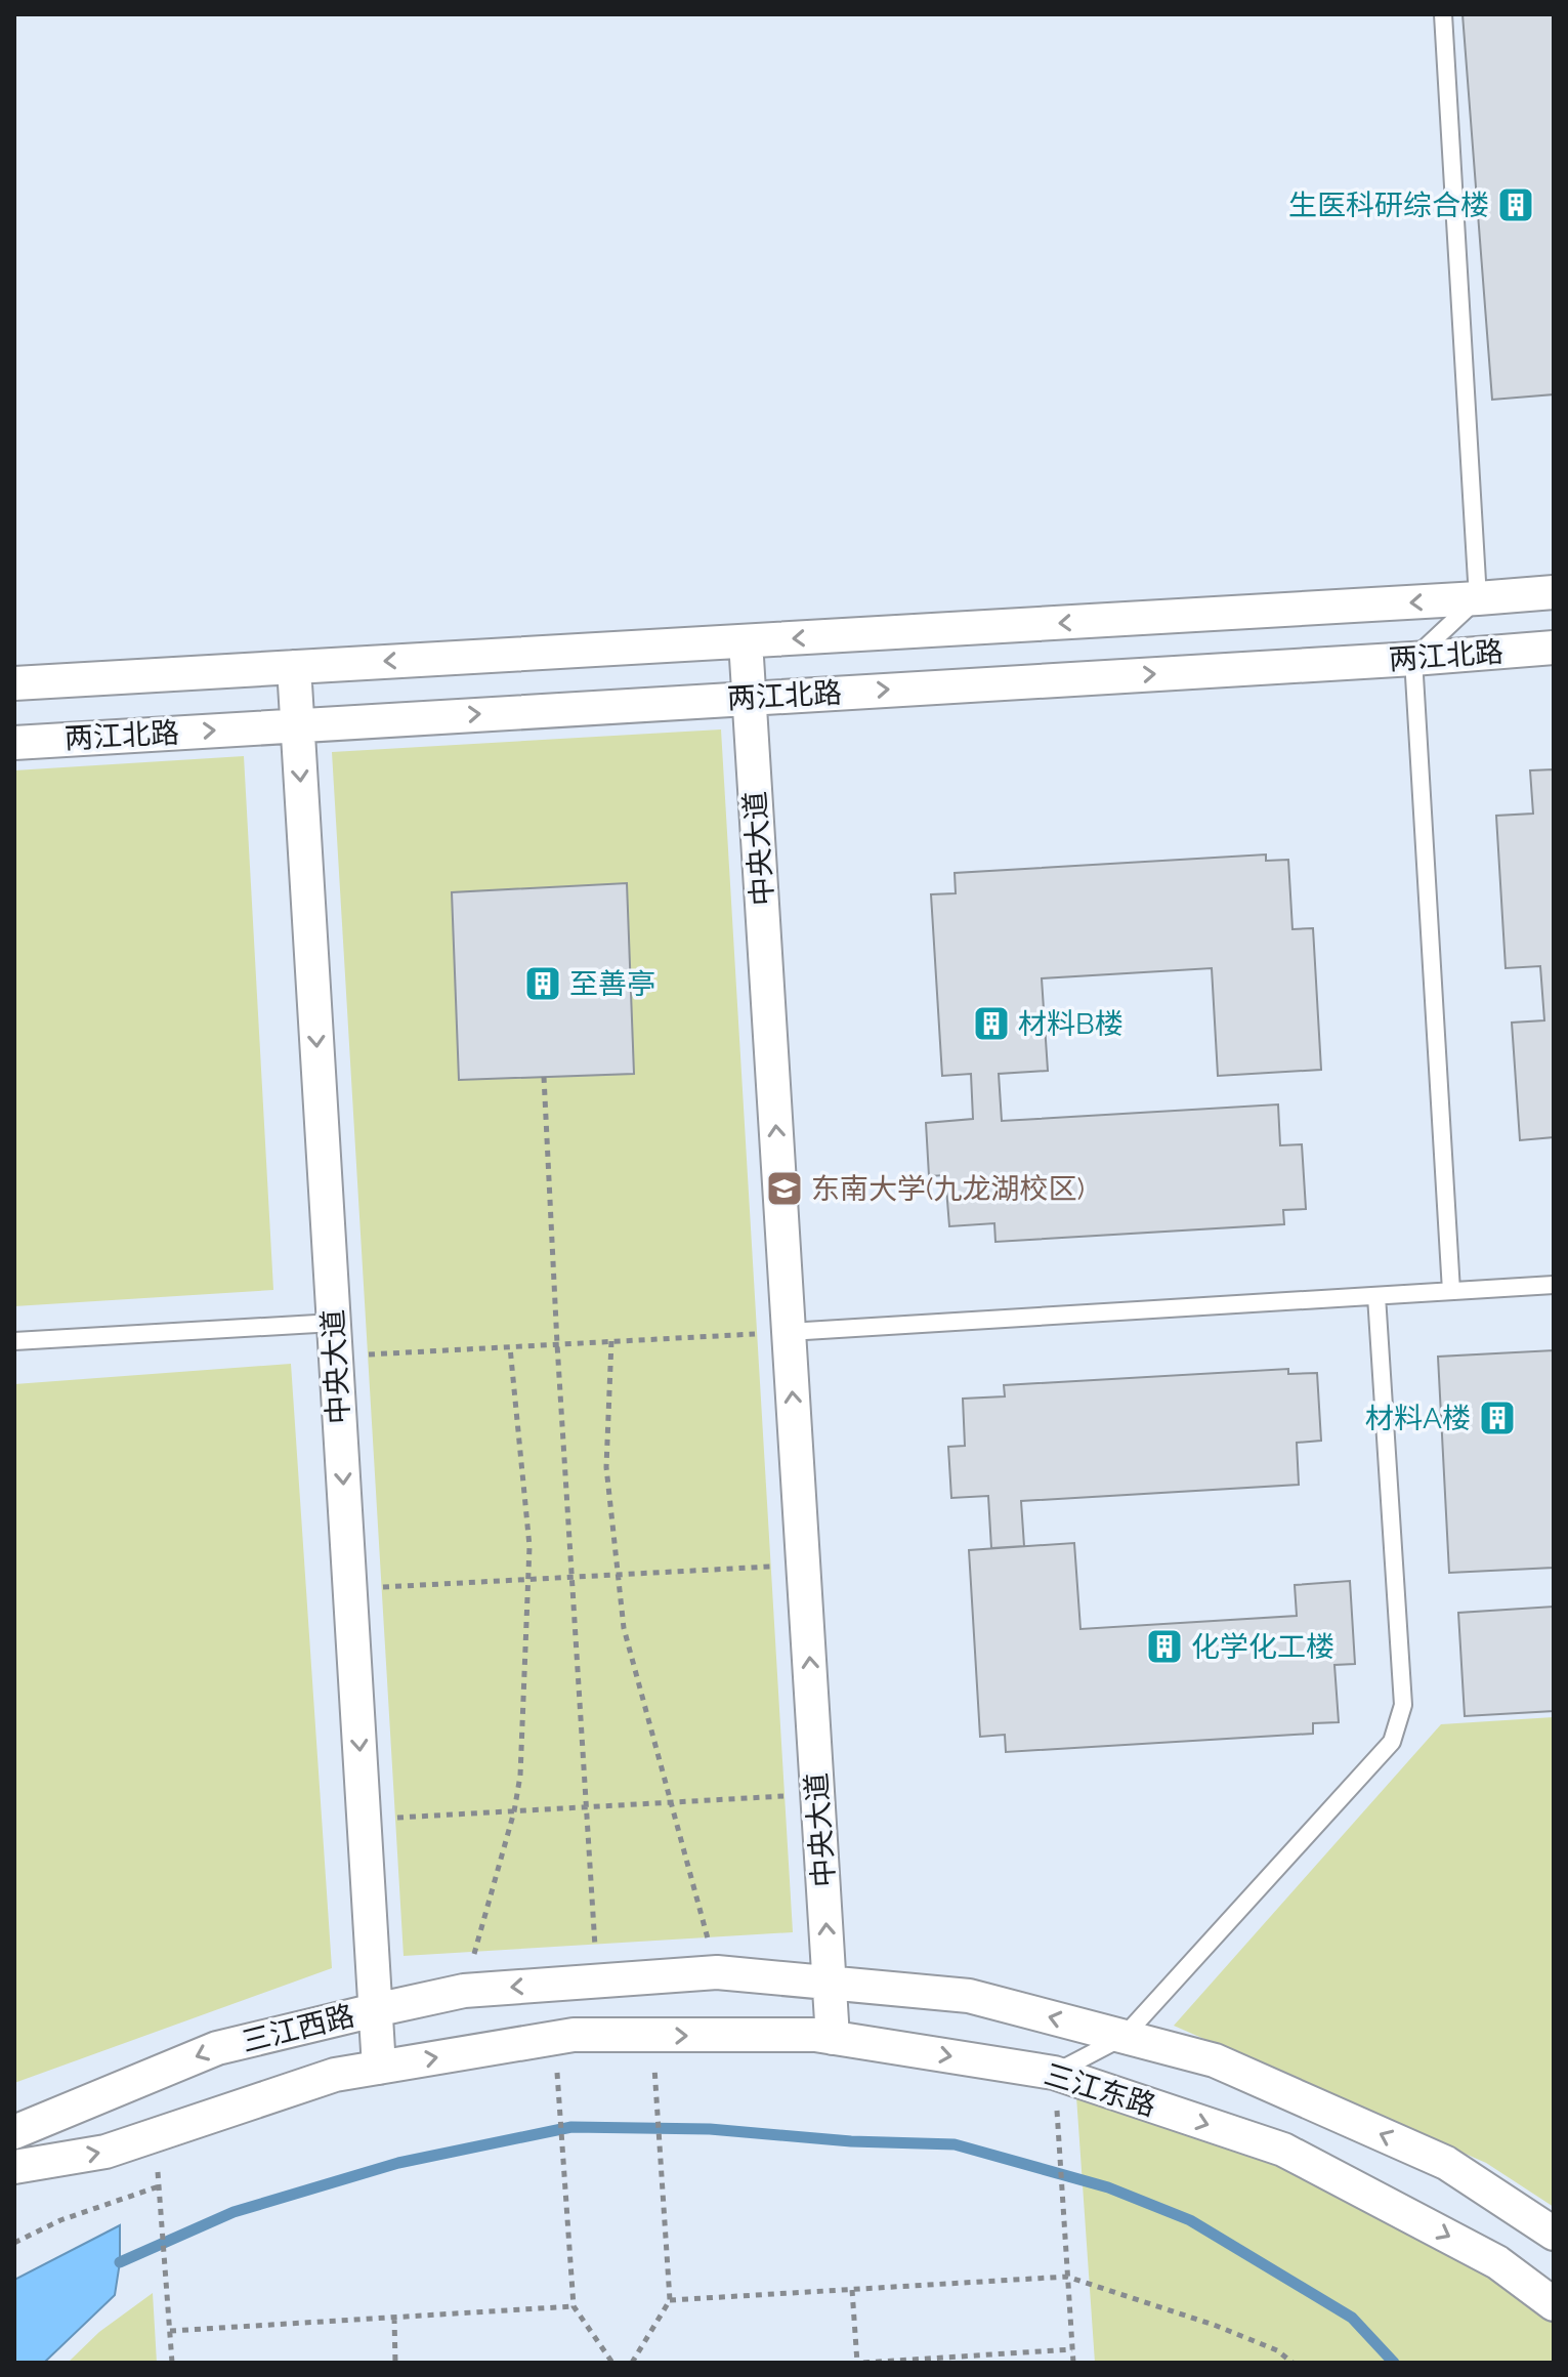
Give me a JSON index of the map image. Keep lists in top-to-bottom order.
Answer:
{
  "streets": {
    "street": [
      "两江北路",
      "中央大道",
      "三江西路",
      "三江东路"
    ]
  },
  "crossings": [
    ["两江北路", "中央大道"],
    ["中央大道", "三江西路"],
    ["中央大道", "三江东路"],
    ["三江西路", "三江东路"]
  ],
  "places": {
    "building": [
      "生医科研综合楼",
      "至善亭",
      "材料B楼",
      "材料A楼",
      "化学化工楼"
    ],
    "school or university": ["东南大学(九龙湖校区)"]
  }
}
